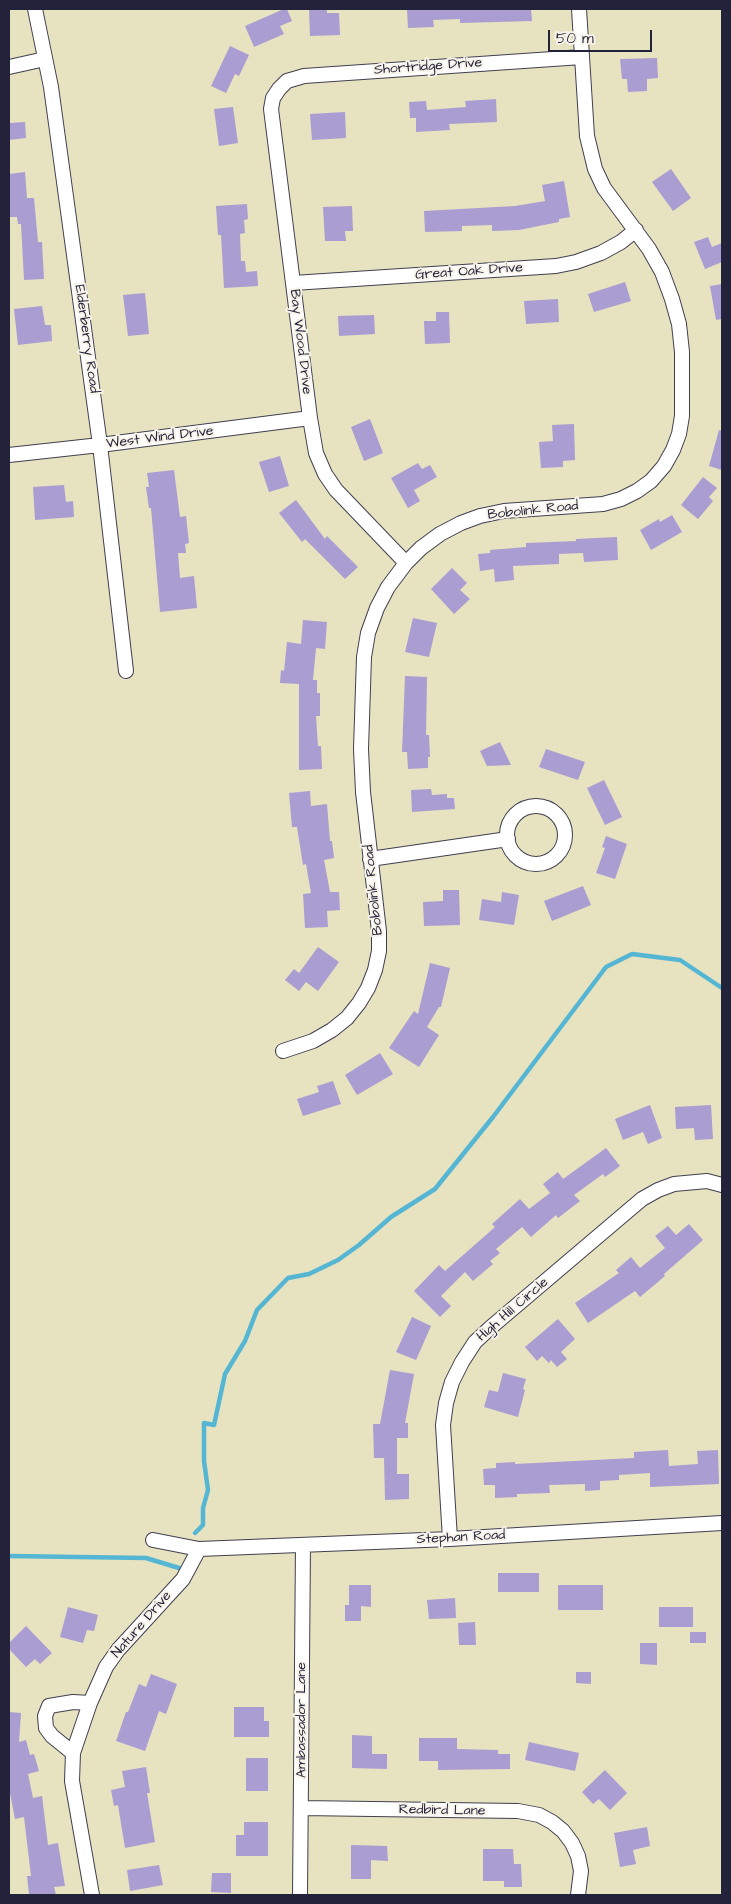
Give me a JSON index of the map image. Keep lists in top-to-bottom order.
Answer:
{
  "streets": {
    "street": [
      "Shortridge Drive",
      "Great Oak Drive",
      "Elderberry Road",
      "Bay Wood Drive",
      "West Wind Drive",
      "Bobolink Road",
      "High Hill Circle",
      "Stephan Road",
      "Nature Drive",
      "Ambassador Lane",
      "Redbird Lane"
    ]
  },
  "crossings": [
    ["Shortridge Drive", "Bay Wood Drive"],
    ["Shortridge Drive", "Bobolink Road"],
    ["Great Oak Drive", "Bay Wood Drive"],
    ["Great Oak Drive", "Bobolink Road"],
    ["Elderberry Road", "West Wind Drive"],
    ["Bay Wood Drive", "West Wind Drive"],
    ["Bay Wood Drive", "Bobolink Road"],
    ["High Hill Circle", "Stephan Road"],
    ["Stephan Road", "Nature Drive"],
    ["Stephan Road", "Ambassador Lane"],
    ["Ambassador Lane", "Redbird Lane"]
  ],
  "scale_bar": "50 m"
}
